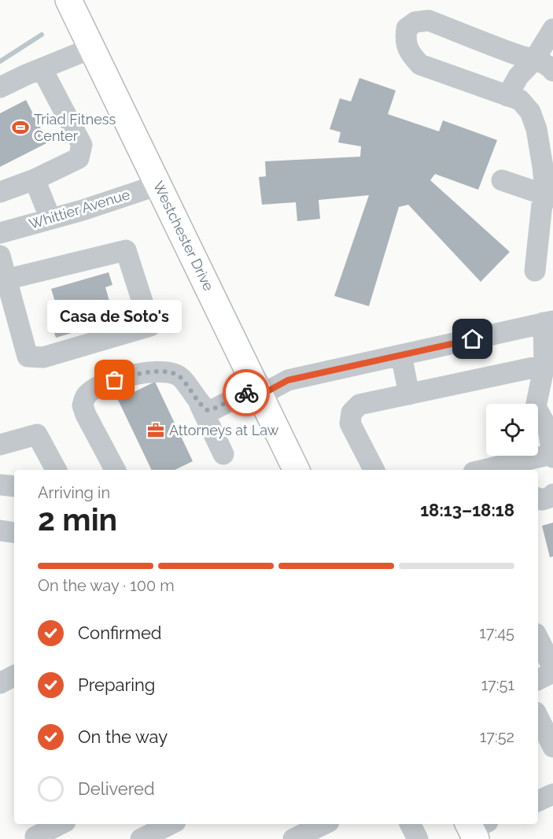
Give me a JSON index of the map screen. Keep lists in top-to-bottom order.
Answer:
{
  "streets": {
    "main road": ["Westchester Drive"],
    "street": ["Whittier Avenue"]
  },
  "crossings": [
    ["Whittier Avenue", "Westchester Drive"]
  ],
  "places": {
    "sports": ["Triad Fitness Center"],
    "other": ["Casa de Soto's"],
    "office": ["Attorneys at Law"]
  },
  "page": {
    "bubble": "Casa de Soto's",
    "heading": ["2 min", "Arriving in", "18:13–18:18"],
    "bar": "On the way · 100 m",
    "list": [
      ["Confirmed", "17:45"],
      ["Preparing", "17:51"],
      ["On the way", "17:52"],
      "Delivered"
    ]
  }
}
